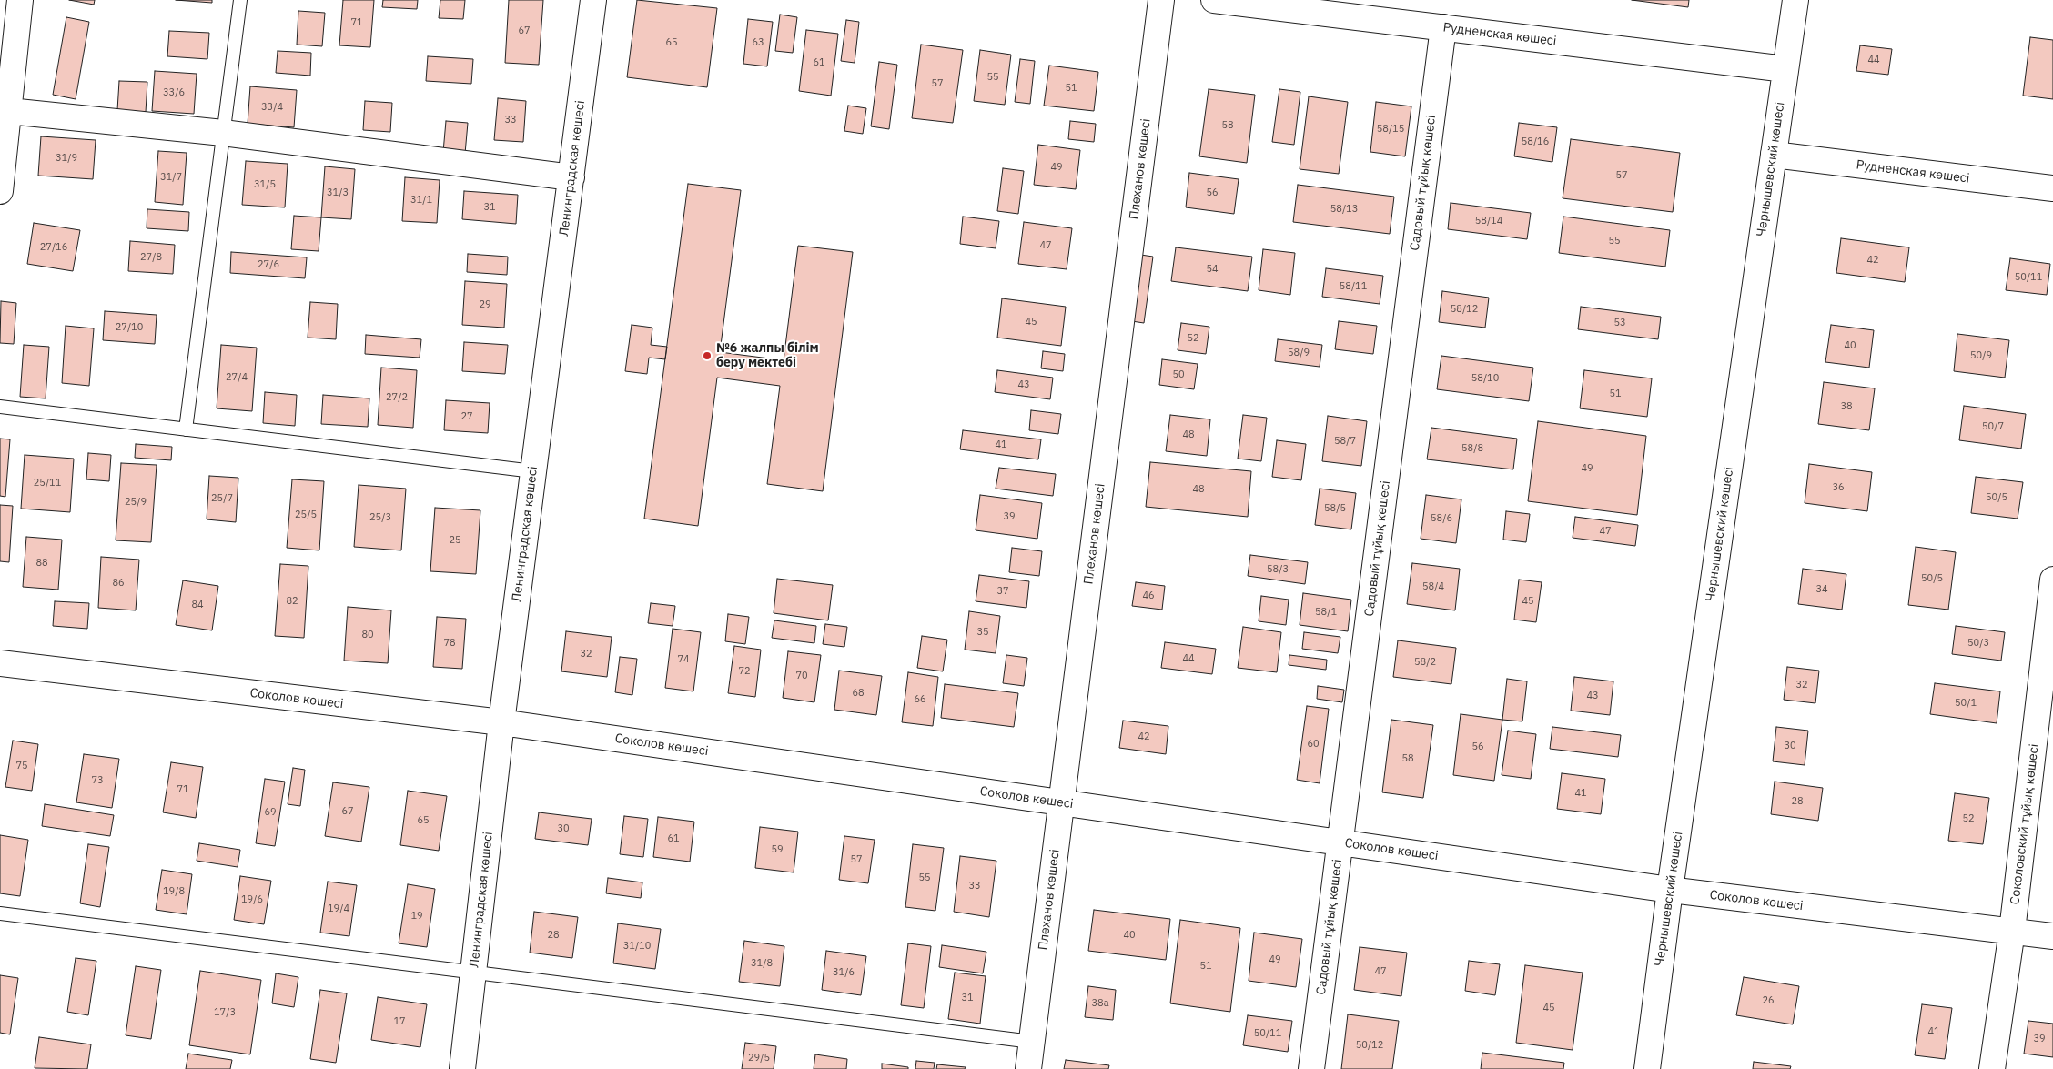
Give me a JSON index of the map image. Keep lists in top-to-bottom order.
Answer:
{
  "streets": {
    "street": [
      "Рудненская көшесі",
      "Ленинградская көшесі",
      "Плеханов көшесі",
      "Чернышевский көшесі",
      "Садовый тұйық көшесі",
      "Соколов көшесі",
      "Соколовский тұйық көшесі"
    ]
  },
  "crossings": [
    ["Рудненская көшесі", "Чернышевский көшесі"],
    ["Рудненская көшесі", "Садовый тұйық көшесі"],
    ["Ленинградская көшесі", "Соколов көшесі"],
    ["Плеханов көшесі", "Соколов көшесі"],
    ["Чернышевский көшесі", "Соколов көшесі"],
    ["Садовый тұйық көшесі", "Соколов көшесі"],
    ["Соколов көшесі", "Соколовский тұйық көшесі"]
  ],
  "places": ["№6 жалпы білім беру мектебі"],
  "house_numbers": [
    "71",
    "67",
    "65",
    "63",
    "44",
    "61",
    "55",
    "57",
    "51",
    "33/6",
    "33/4",
    "33",
    "58",
    "58/15",
    "58/16",
    "31/9",
    "49",
    "57",
    "31/7",
    "31/5",
    "31/3",
    "56",
    "31/1",
    "31",
    "58/13",
    "58/14",
    "55",
    "47",
    "27/16",
    "27/8",
    "42",
    "27/6",
    "54",
    "50/11",
    "58/11",
    "29",
    "58/12",
    "45",
    "53",
    "27/10",
    "52",
    "40",
    "58/9",
    "50/9",
    "50",
    "27/4",
    "58/10",
    "43",
    "51",
    "27/2",
    "38",
    "27",
    "50/7",
    "48",
    "58/7",
    "41",
    "58/8",
    "49",
    "25/11",
    "36",
    "48",
    "50/5",
    "25/7",
    "25/9",
    "58/5",
    "25/5",
    "39",
    "25/3",
    "58/6",
    "47",
    "25",
    "88",
    "58/3",
    "50/5",
    "86",
    "58/4",
    "34",
    "37",
    "46",
    "82",
    "45",
    "84",
    "58/1",
    "35",
    "80",
    "78",
    "50/3",
    "32",
    "44",
    "74",
    "58/2",
    "72",
    "70",
    "32",
    "68",
    "43",
    "66",
    "50/1",
    "42",
    "60",
    "30",
    "56",
    "58",
    "75",
    "73",
    "71",
    "41",
    "28",
    "67",
    "69",
    "52",
    "65",
    "30",
    "61",
    "59",
    "57",
    "55",
    "33",
    "19/8",
    "19/6",
    "19/4",
    "19",
    "28",
    "40",
    "31/10",
    "49",
    "31/8",
    "51",
    "47",
    "31/6",
    "31",
    "26",
    "38а",
    "45",
    "17/3",
    "17",
    "41",
    "50/11",
    "39",
    "50/12",
    "29/5"
  ]
}
